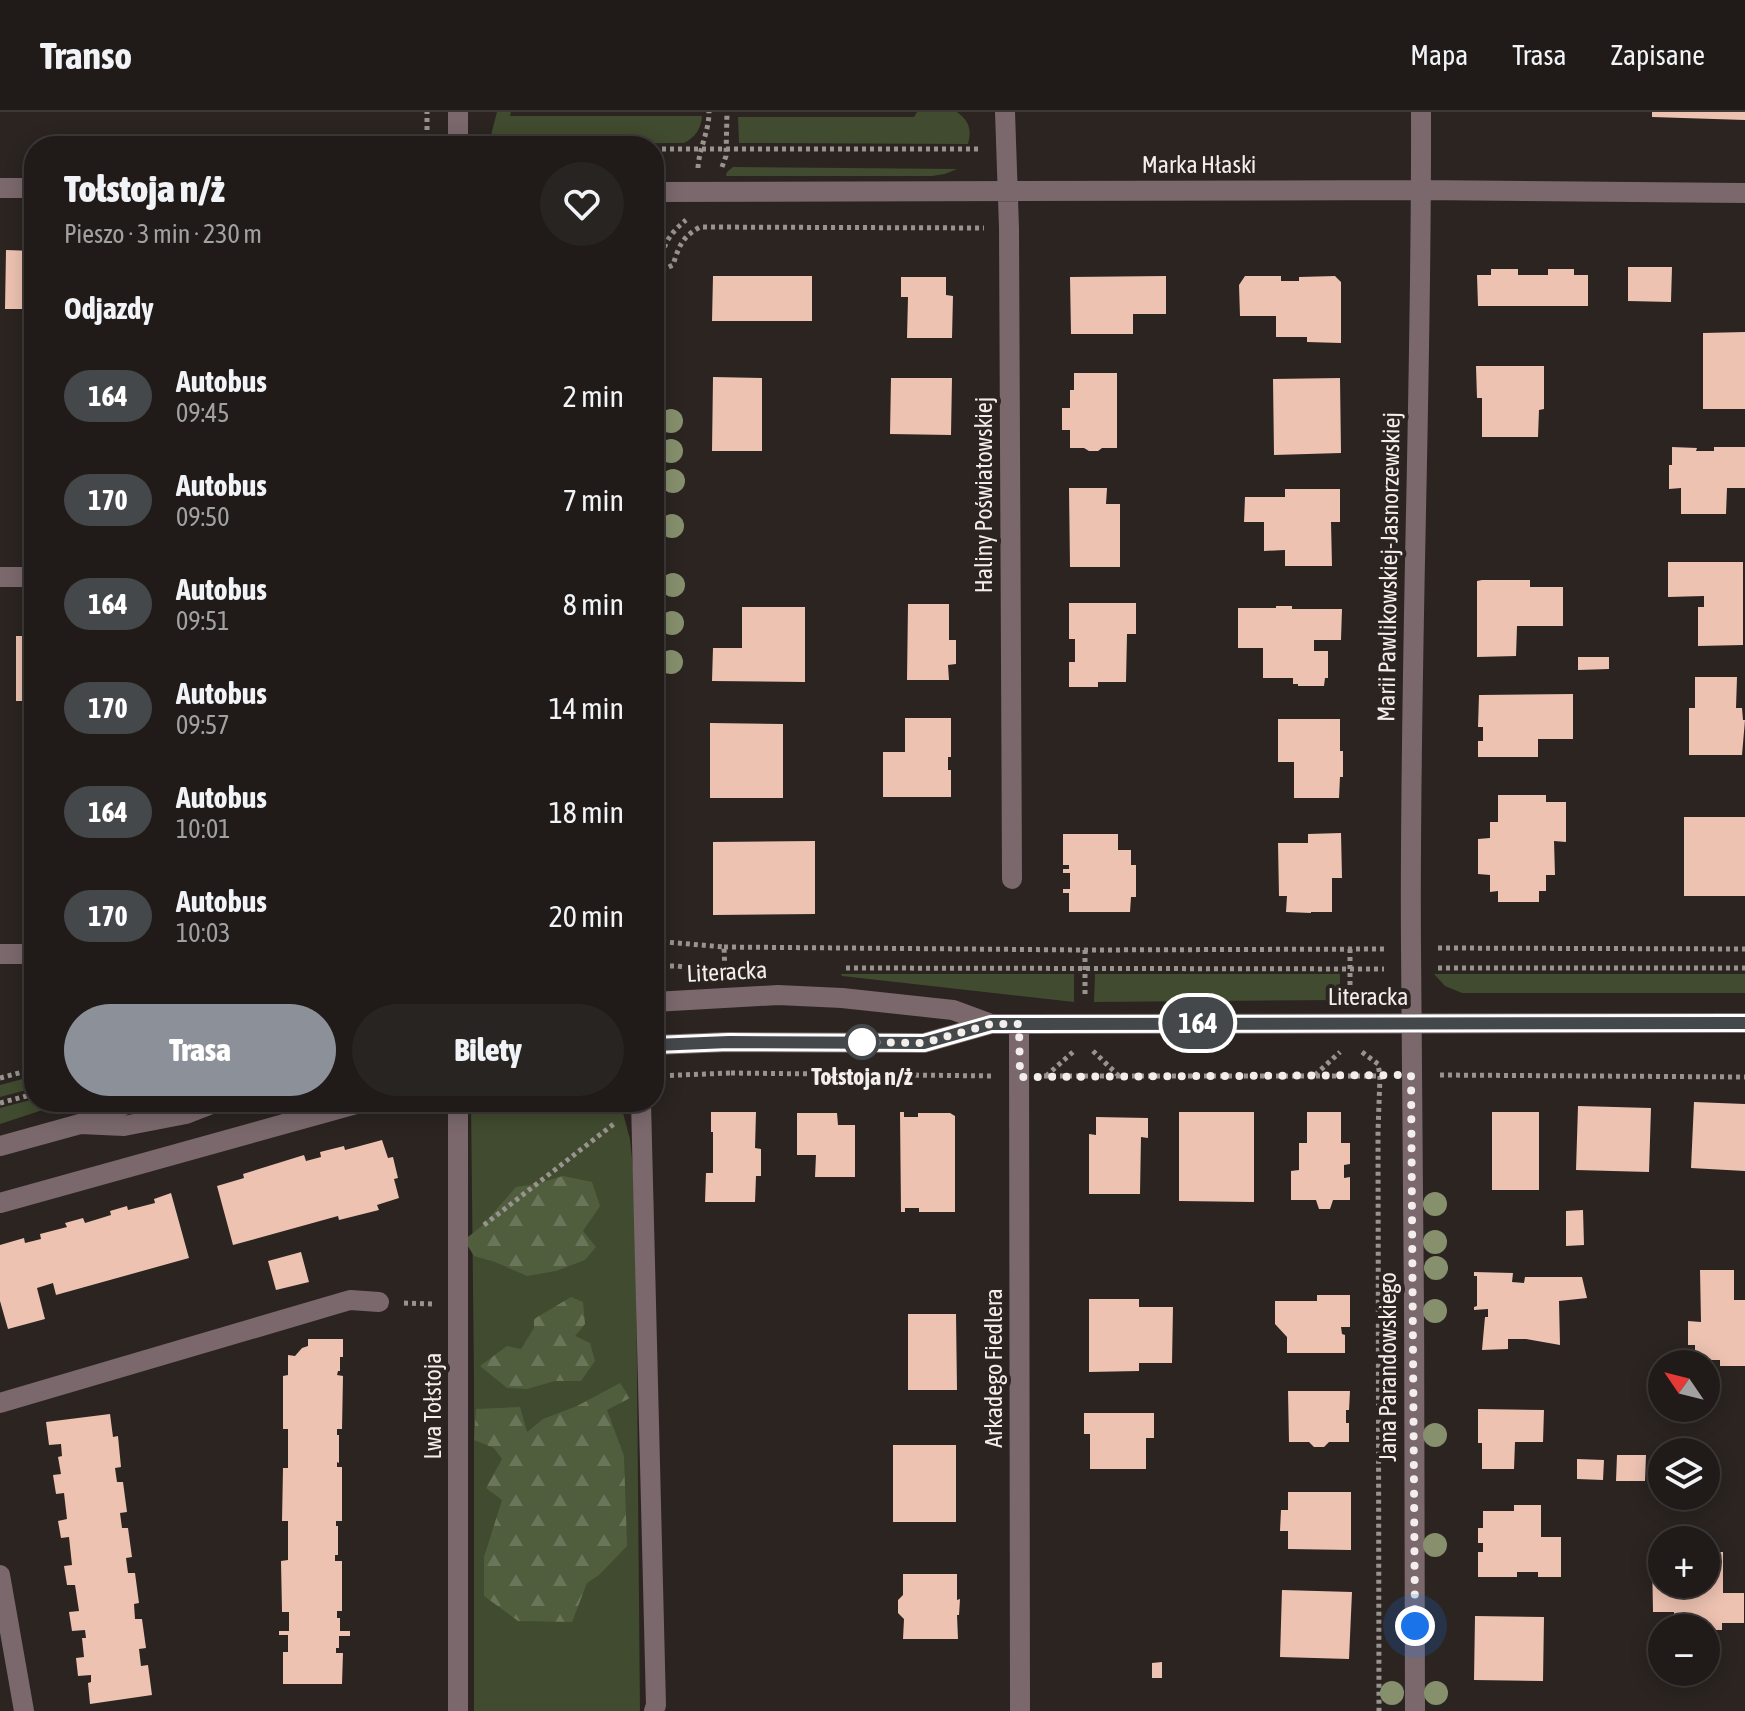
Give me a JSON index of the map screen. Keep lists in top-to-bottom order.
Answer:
{
  "streets": {
    "street": [
      "Marka Hłaski",
      "Haliny Poświatowskiej",
      "Marii Pawlikowskiej-Jasnorzewskiej",
      "Literacka",
      "Jana Parandowskiego",
      "Arkadego Fiedlera",
      "Lwa Tołstoja"
    ]
  },
  "crossings": [
    ["Marka Hłaski", "Haliny Poświatowskiej"],
    ["Marka Hłaski", "Marii Pawlikowskiej-Jasnorzewskiej"],
    ["Marii Pawlikowskiej-Jasnorzewskiej", "Literacka"],
    ["Marii Pawlikowskiej-Jasnorzewskiej", "Jana Parandowskiego"],
    ["Literacka", "Jana Parandowskiego"],
    ["Literacka", "Arkadego Fiedlera"]
  ],
  "places": ["Tołstoja n/ż"],
  "lines": ["bus line 164"],
  "north": "top left",
  "page": {
    "header": "Transo",
    "nav": ["Mapa", "Trasa", "Zapisane"],
    "on_map": "164",
    "heading": [
      ["Tołstoja n/ż", "Pieszo · 3 min · 230 m"],
      "Odjazdy"
    ],
    "list": [
      {
        "mark": "164",
        "name": "Autobus",
        "note": "09:45",
        "value": "2 min"
      },
      {
        "mark": "170",
        "name": "Autobus",
        "note": "09:50",
        "value": "7 min"
      },
      {
        "mark": "164",
        "name": "Autobus",
        "note": "09:51",
        "value": "8 min"
      },
      {
        "mark": "170",
        "name": "Autobus",
        "note": "09:57",
        "value": "14 min"
      },
      {
        "mark": "164",
        "name": "Autobus",
        "note": "10:01",
        "value": "18 min"
      },
      {
        "mark": "170",
        "name": "Autobus",
        "note": "10:03",
        "value": "20 min"
      }
    ],
    "buttons": ["Trasa", "Bilety"],
    "map_buttons": ["+", "−"]
  }
}
